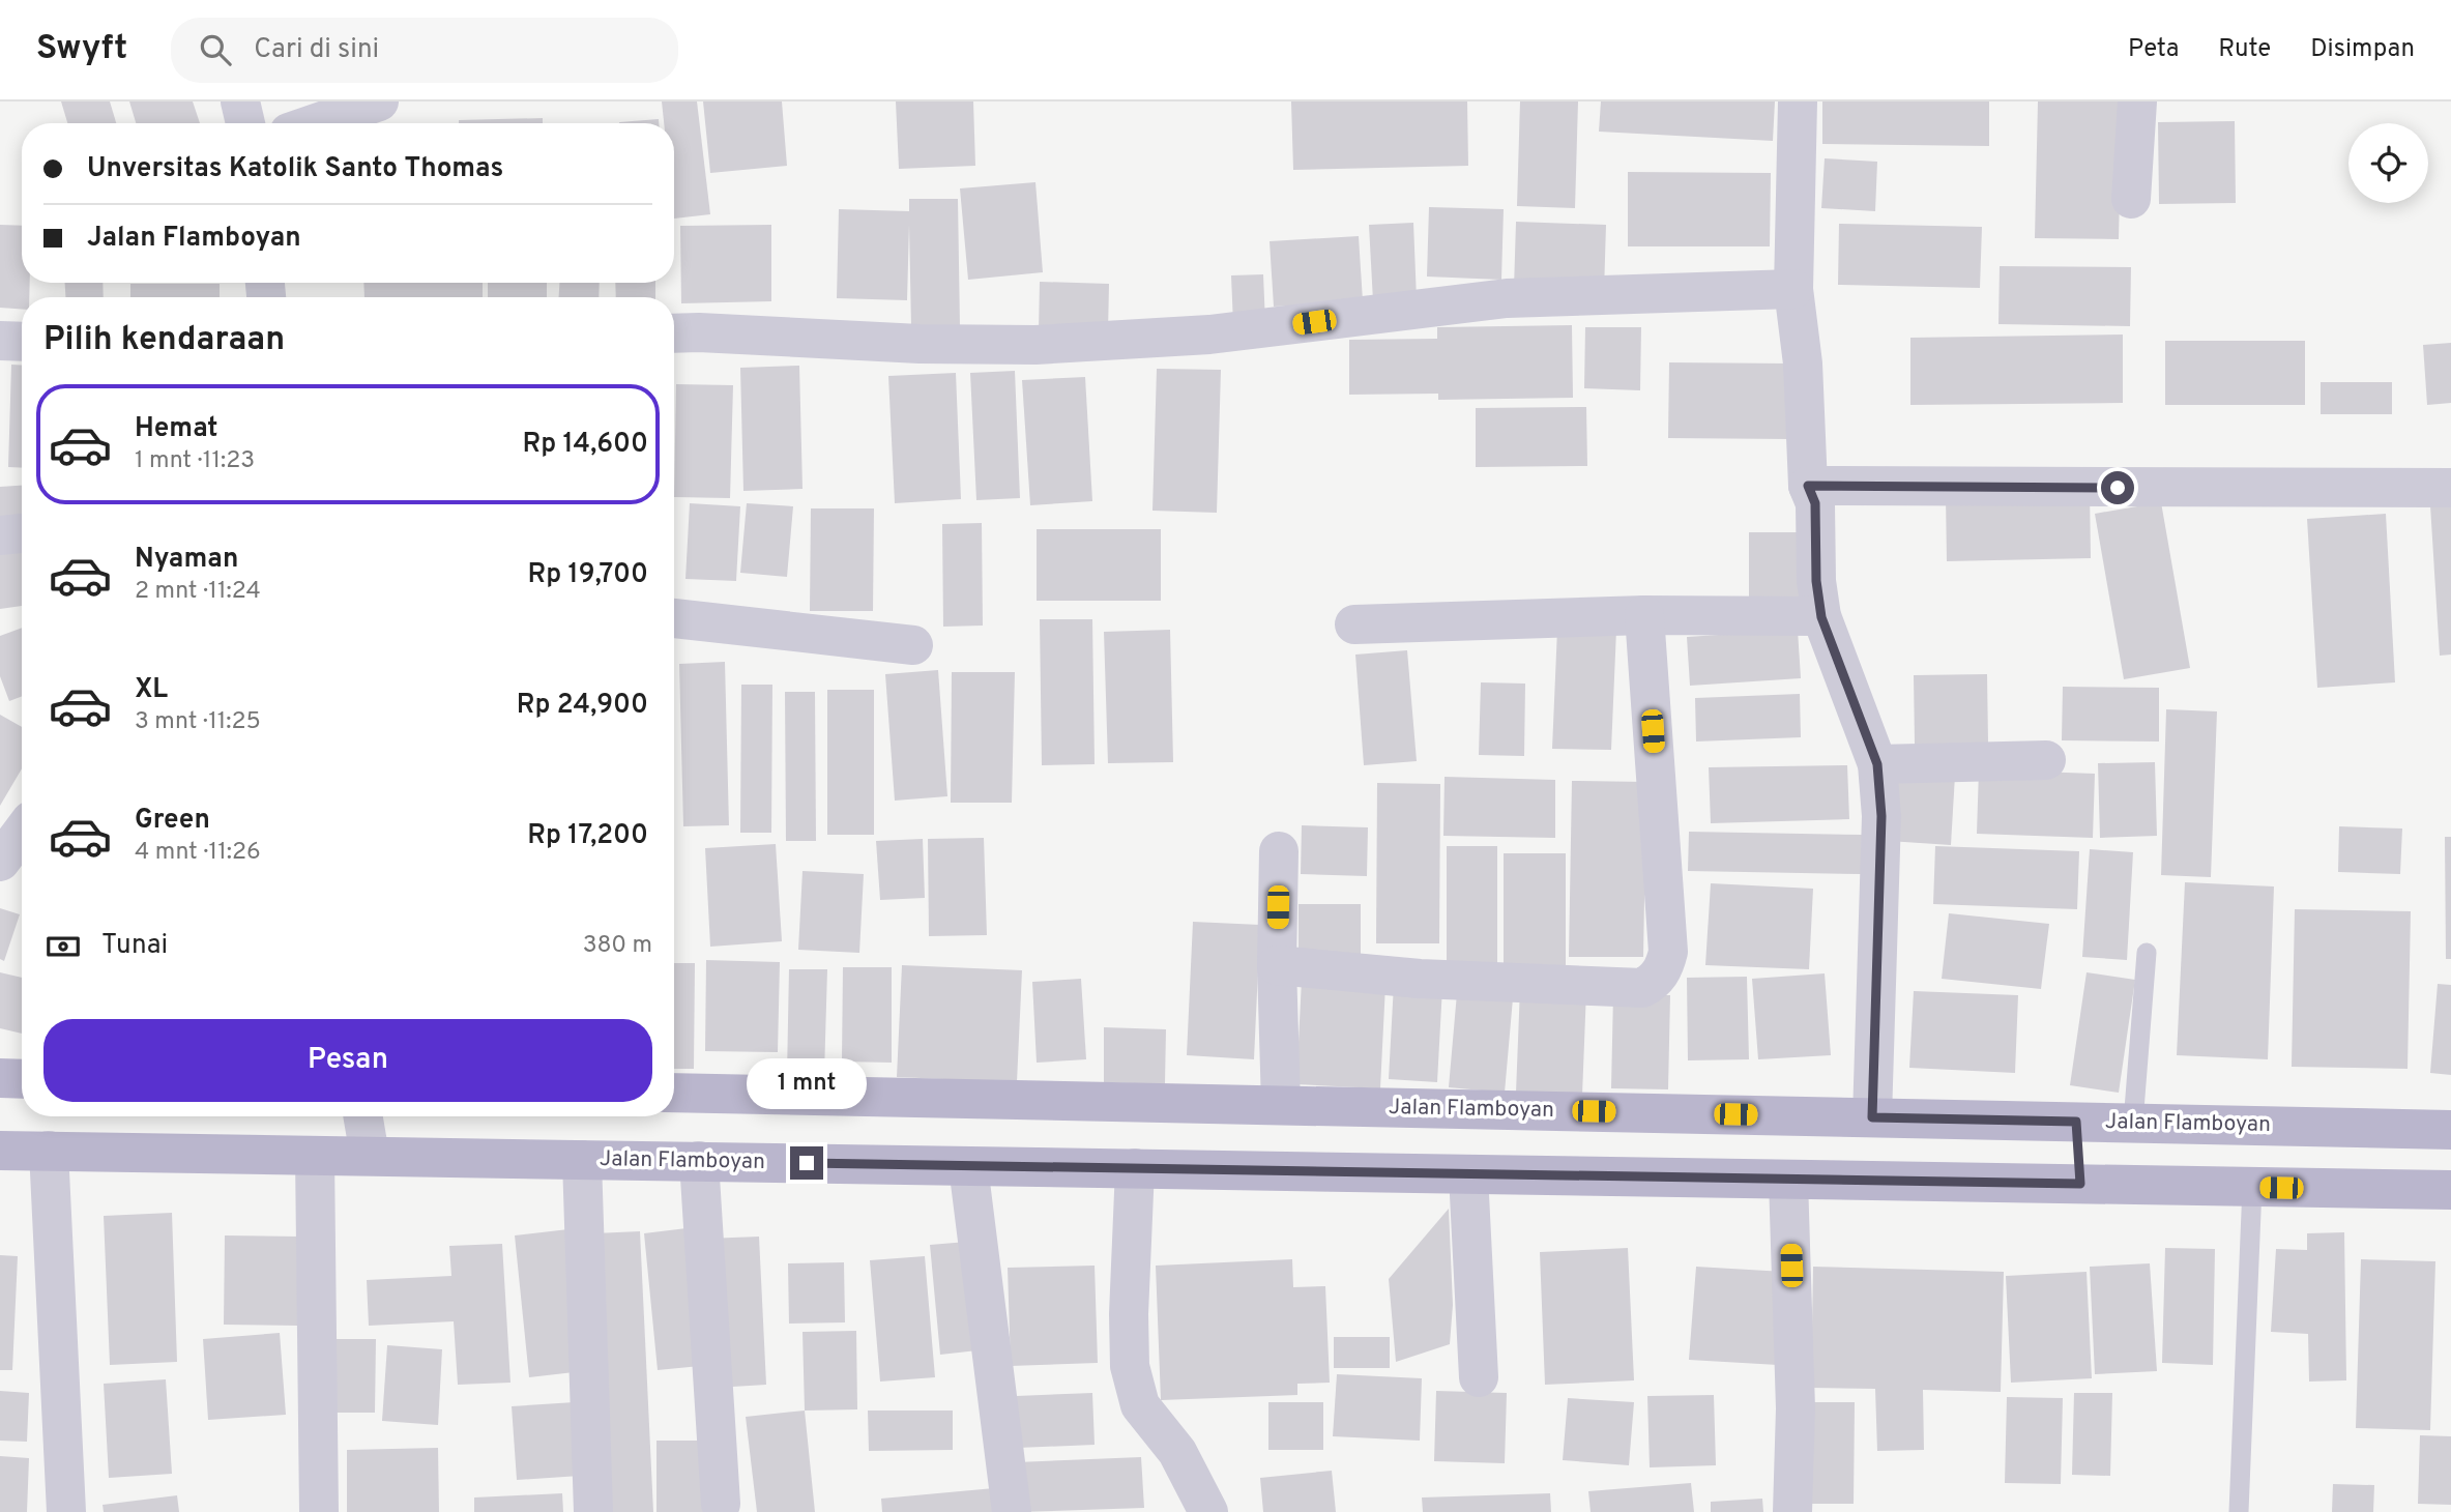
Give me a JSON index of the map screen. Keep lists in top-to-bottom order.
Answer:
{
  "streets": {
    "main road": ["Jalan Flamboyan"]
  },
  "page": {
    "header": "Swyft",
    "search": "Cari di sini",
    "nav": ["Peta", "Rute", "Disimpan"],
    "banner": ["Unversitas Katolik Santo Thomas", "Jalan Flamboyan"],
    "heading": "Pilih kendaraan",
    "list": [
      {
        "name": "Hemat",
        "note": "1 mnt · 11:23",
        "value": "Rp 14,600"
      },
      {
        "name": "Nyaman",
        "note": "2 mnt · 11:24",
        "value": "Rp 19,700"
      },
      {
        "name": "XL",
        "note": "3 mnt · 11:25",
        "value": "Rp 24,900"
      },
      {
        "name": "Green",
        "note": "4 mnt · 11:26",
        "value": "Rp 17,200"
      }
    ],
    "pay": ["Tunai", "380 m"],
    "buttons": "Pesan",
    "bubble": "1 mnt"
  }
}
